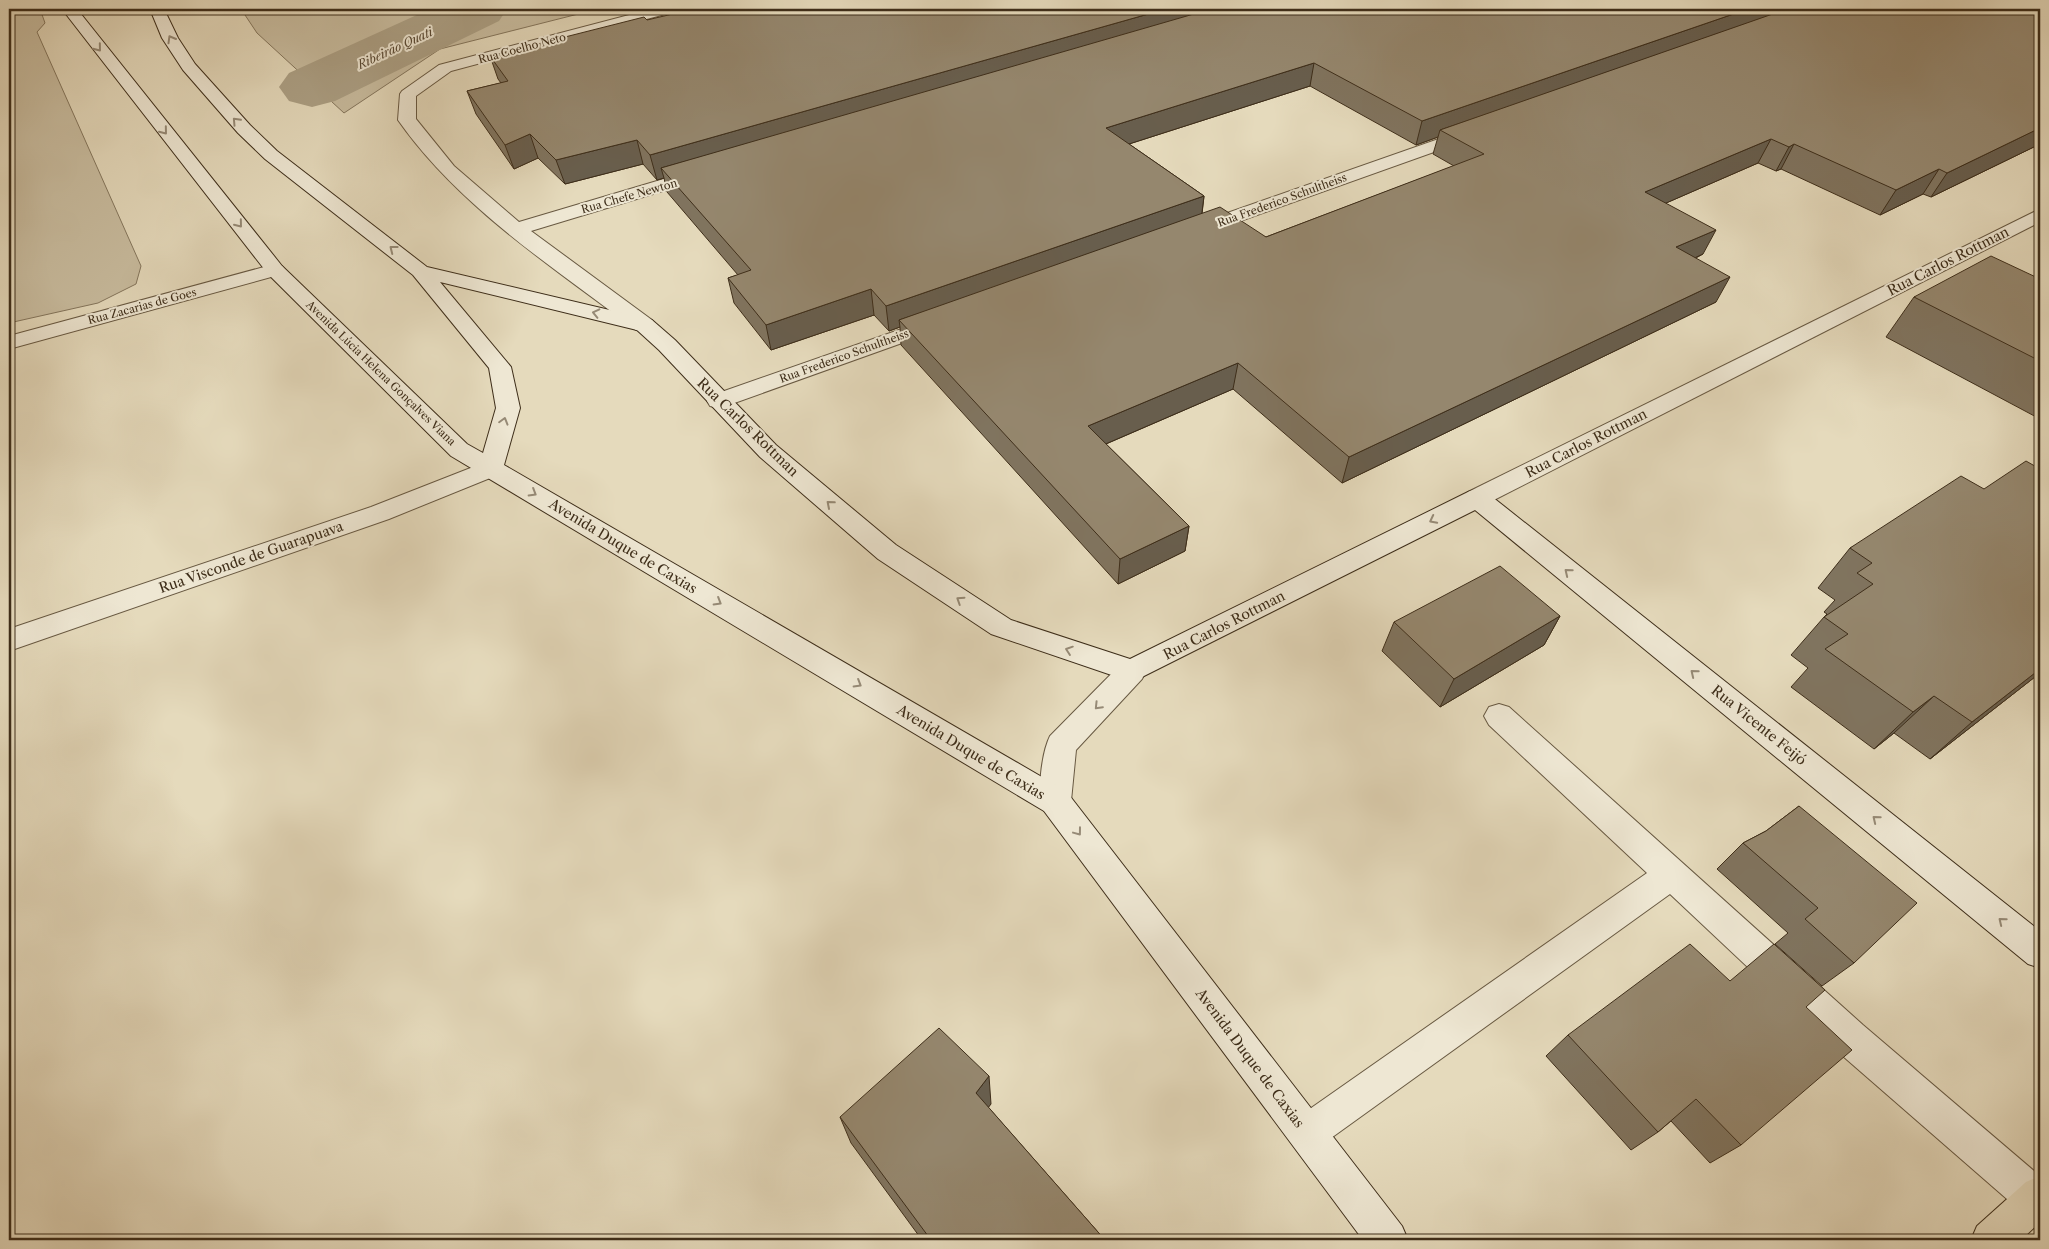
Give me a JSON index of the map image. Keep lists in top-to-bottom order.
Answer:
{
  "streets": {
    "street": [
      "Rua Coelho Neto",
      "Rua Chefe Newton",
      "Rua Frederico Schultheiss",
      "Rua Carlos Rottman",
      "Rua Zacarias de Goes",
      "Avenida Lúcia Helena Gonçalves Viana",
      "Avenida Duque de Caxias",
      "Rua Visconde de Guarapuava",
      "Rua Vicente Feijó"
    ]
  },
  "crossings": [
    ["Rua Coelho Neto", "Rua Carlos Rottman"],
    ["Rua Chefe Newton", "Rua Carlos Rottman"],
    ["Rua Frederico Schultheiss", "Rua Carlos Rottman"],
    ["Rua Carlos Rottman", "Avenida Duque de Caxias"],
    ["Rua Carlos Rottman", "Rua Vicente Feijó"],
    ["Rua Zacarias de Goes", "Avenida Lúcia Helena Gonçalves Viana"],
    ["Avenida Lúcia Helena Gonçalves Viana", "Avenida Duque de Caxias"],
    ["Avenida Lúcia Helena Gonçalves Viana", "Rua Visconde de Guarapuava"],
    ["Avenida Duque de Caxias", "Rua Visconde de Guarapuava"]
  ],
  "one_way": ["Avenida Duque de Caxias"],
  "water": ["Ribeirão Quati"]
}
